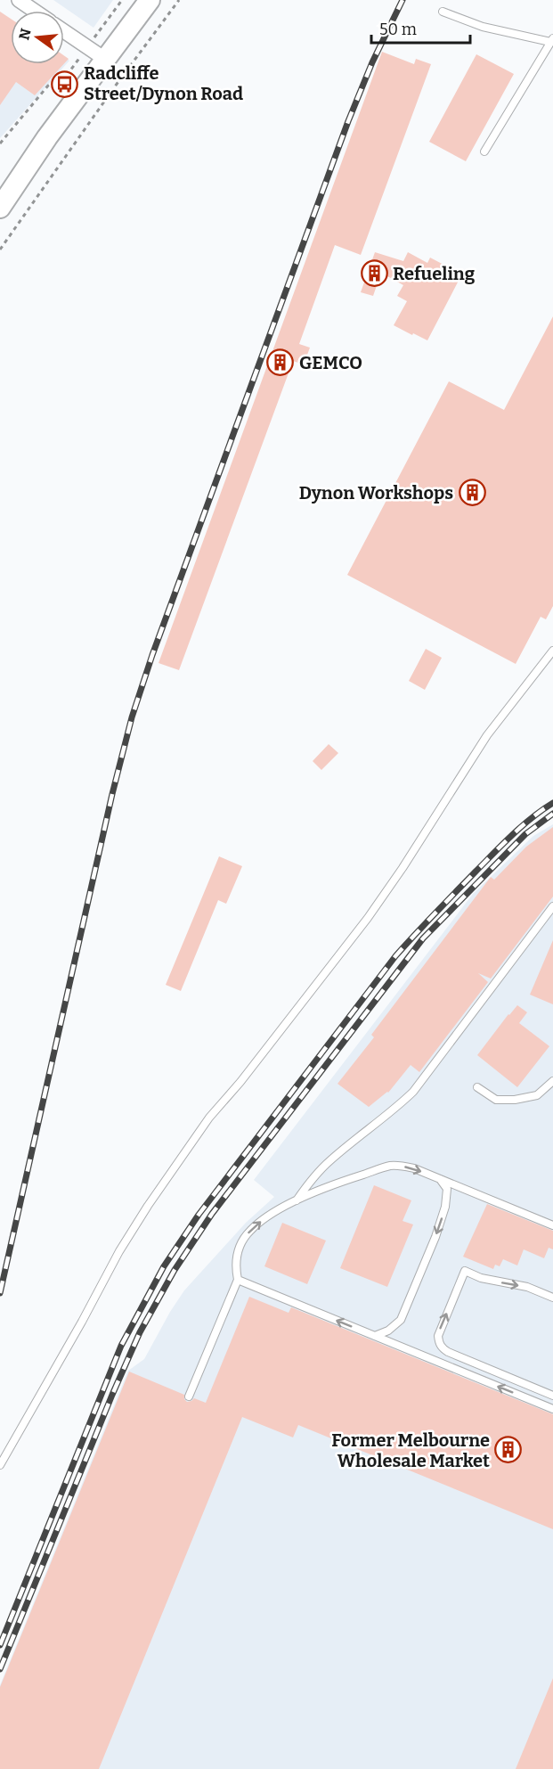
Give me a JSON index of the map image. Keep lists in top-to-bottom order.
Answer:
{
  "places": {
    "bus stop": ["Radcliffe Street/Dynon Road"],
    "building": [
      "Refueling",
      "GEMCO",
      "Dynon Workshops",
      "Former Melbourne Wholesale Market"
    ]
  },
  "scale_bar": "50 m",
  "north": "left"
}
